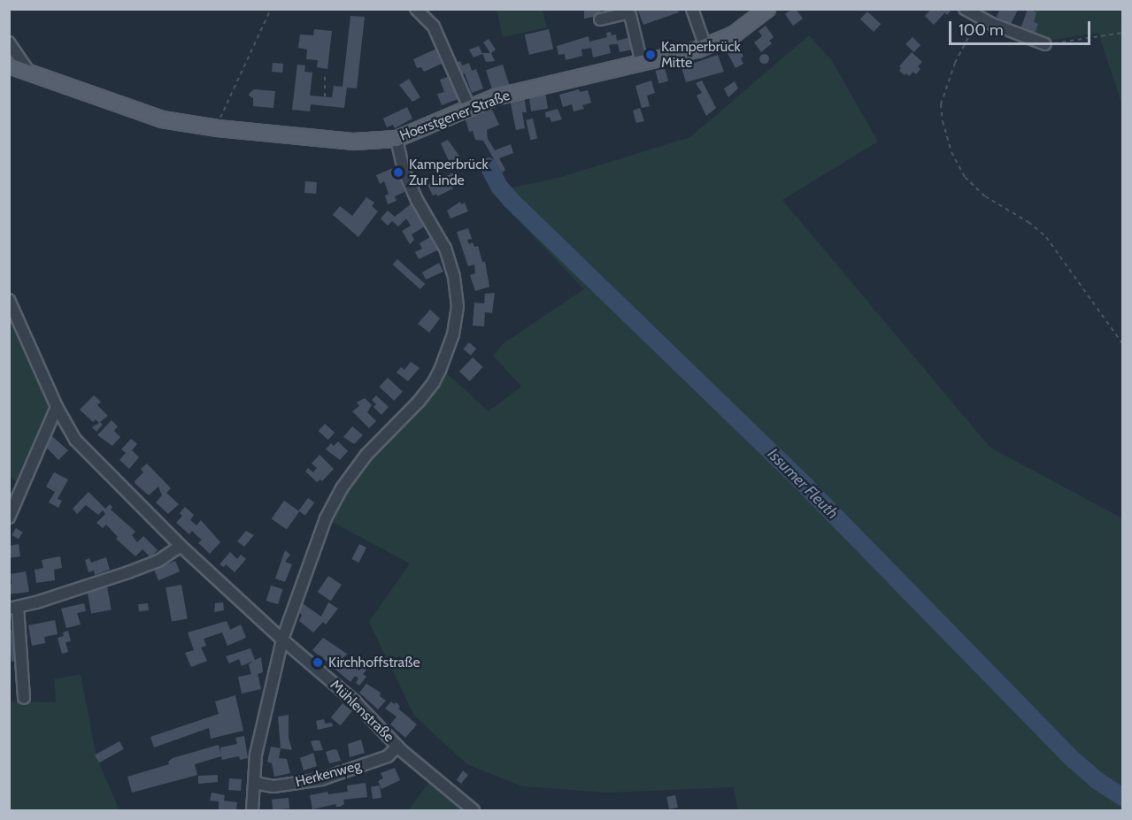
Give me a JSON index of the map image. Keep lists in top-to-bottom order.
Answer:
{
  "streets": {
    "main road": ["Hoerstgener Straße"],
    "street": ["Mühlenstraße", "Herkenweg"]
  },
  "crossings": [
    ["Mühlenstraße", "Herkenweg"]
  ],
  "water": ["Issumer Fleuth"],
  "places": ["Kamperbrück Mitte", "Kamperbrück Zur Linde", "Kirchhoffstraße"],
  "scale_bar": "100 m"
}
